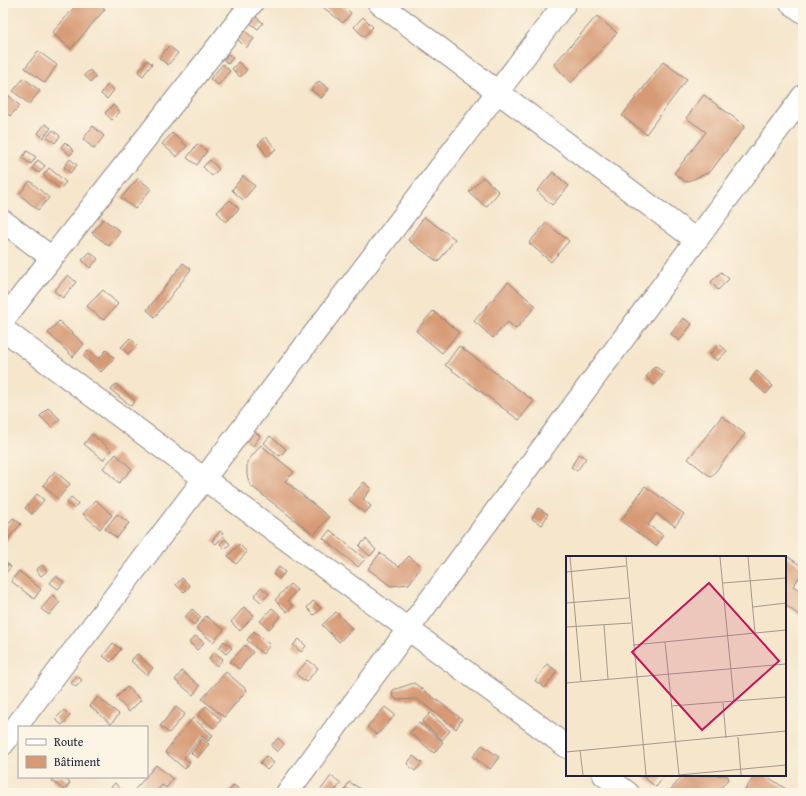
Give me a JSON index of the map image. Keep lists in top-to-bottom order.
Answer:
{
  "legend": ["Route", "Bâtiment"]
}
